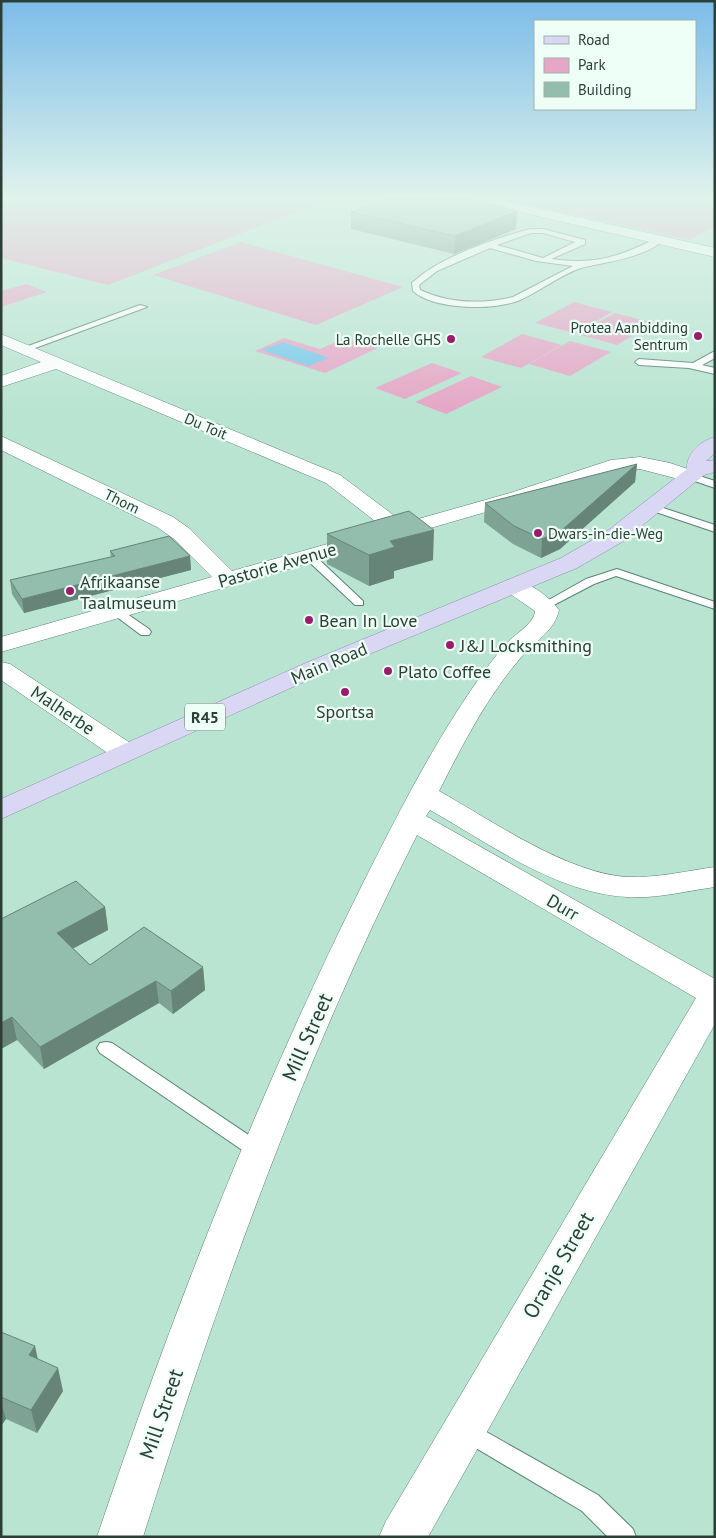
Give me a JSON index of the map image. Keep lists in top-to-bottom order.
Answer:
{
  "streets": {
    "main road": ["Main Road", "R45"],
    "street": [
      "Du Toit",
      "Thom",
      "Pastorie Avenue",
      "Malherbe",
      "Durr",
      "Mill Street",
      "Oranje Street"
    ]
  },
  "crossings": [
    ["Du Toit", "Pastorie Avenue"],
    ["Thom", "Pastorie Avenue"],
    ["Pastorie Avenue", "Main Road"],
    ["Main Road", "Malherbe"],
    ["Durr", "Mill Street"],
    ["Durr", "Oranje Street"]
  ],
  "places": [
    "Protea Aanbidding Sentrum",
    "La Rochelle GHS",
    "Dwars-in-die-Weg",
    "Afrikaanse Taalmuseum",
    "Bean In Love",
    "J&J Locksmithing",
    "Plato Coffee",
    "Sportsa"
  ],
  "legend": ["Road", "Park", "Building"]
}
